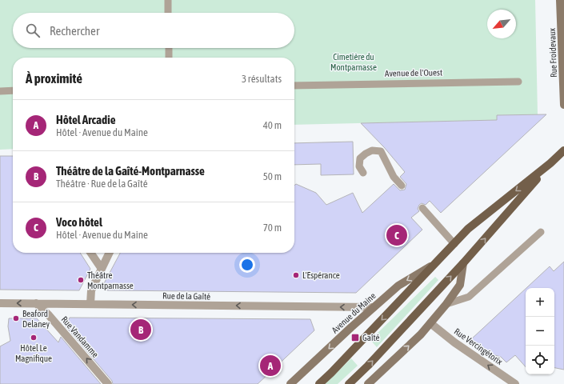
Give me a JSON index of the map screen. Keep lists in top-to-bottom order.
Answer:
{
  "streets": {
    "main road": ["Rue Froidevaux", "Avenue du Maine"],
    "street": ["Rue de la Gaîté", "Rue Vandamme", "Rue Vercingétorix"],
    "lane": ["Avenue de l'Ouest"]
  },
  "crossings": [
    ["Rue de la Gaîté", "Avenue du Maine"],
    ["Rue de la Gaîté", "Rue Vandamme"]
  ],
  "one_way": ["Rue de la Gaîté", "Rue Vandamme", "Rue Vercingétorix"],
  "parks": ["Cimetière du Montparnasse"],
  "places": {
    "other": [
      "L'Espérance",
      "Théâtre Montparnasse",
      "Beaford Delaney",
      "Hôtel Le Magnifique"
    ],
    "transit": ["Gaîté"]
  },
  "north": "bottom left",
  "page": {
    "search": "Rechercher",
    "heading": ["À proximité", "3 résultats"],
    "list": [
      {
        "mark": "A",
        "name": "Hôtel Arcadie",
        "note": "Hôtel · Avenue du Maine",
        "value": "40 m"
      },
      {
        "mark": "B",
        "name": "Théâtre de la Gaîté-Montparnasse",
        "note": "Théâtre · Rue de la Gaîté",
        "value": "50 m"
      },
      {
        "mark": "C",
        "name": "Voco hôtel",
        "note": "Hôtel · Avenue du Maine",
        "value": "70 m"
      }
    ],
    "pins": ["C", "B", "A"],
    "map_buttons": ["+", "−"]
  }
}
